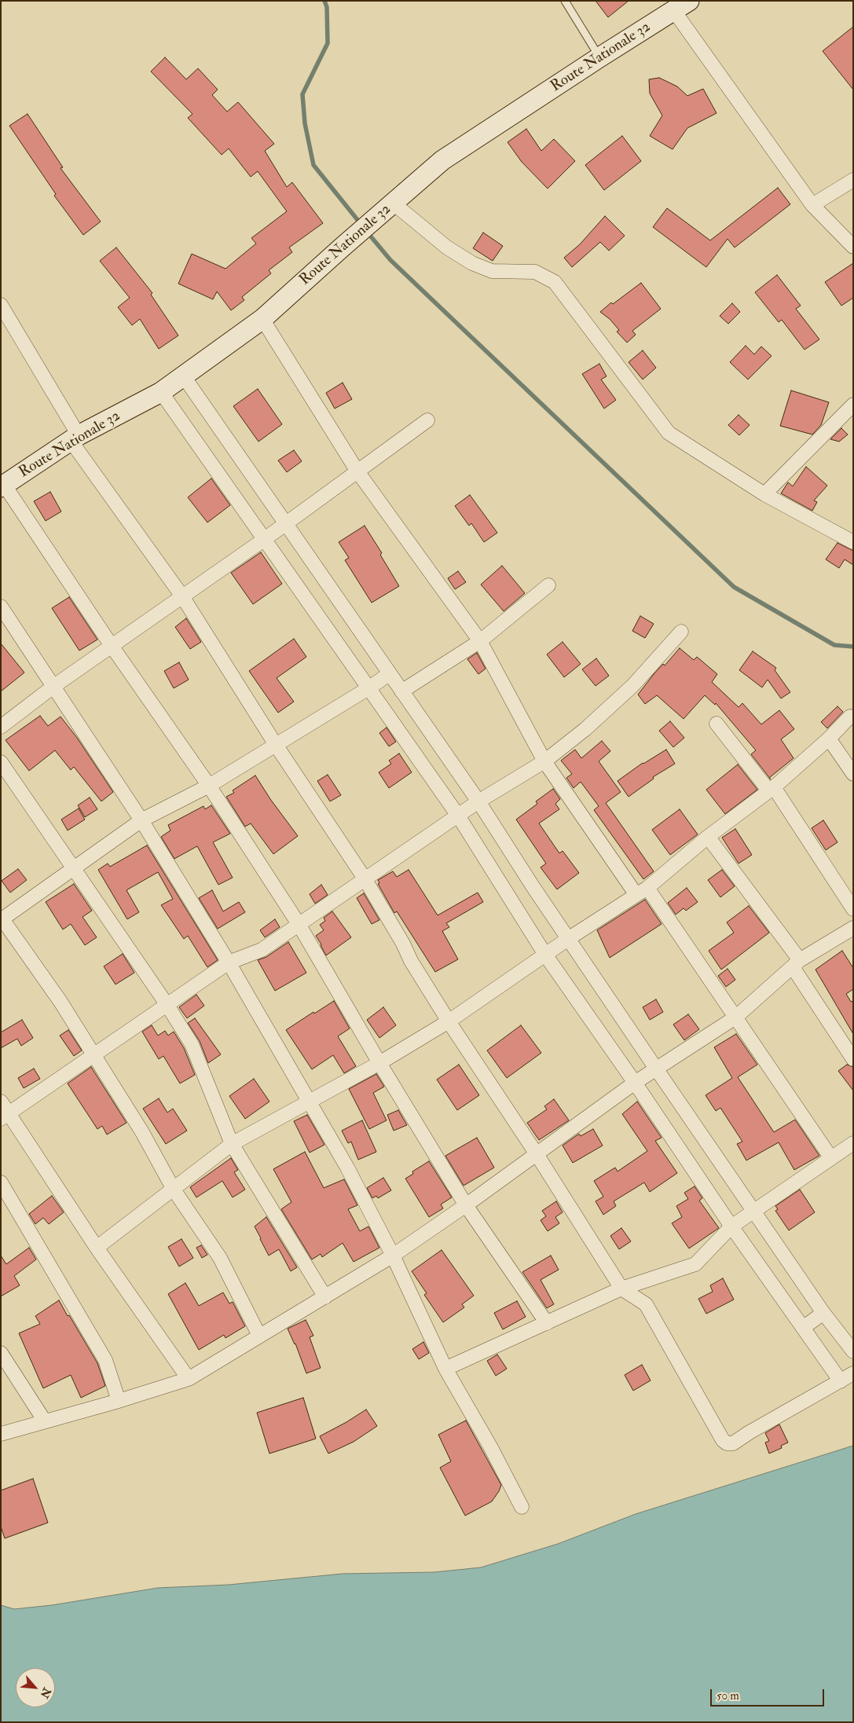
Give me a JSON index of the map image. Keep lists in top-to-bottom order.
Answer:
{
  "streets": {
    "street": ["Route Nationale 32"]
  },
  "scale_bar": "50 m",
  "north": "bottom right"
}
